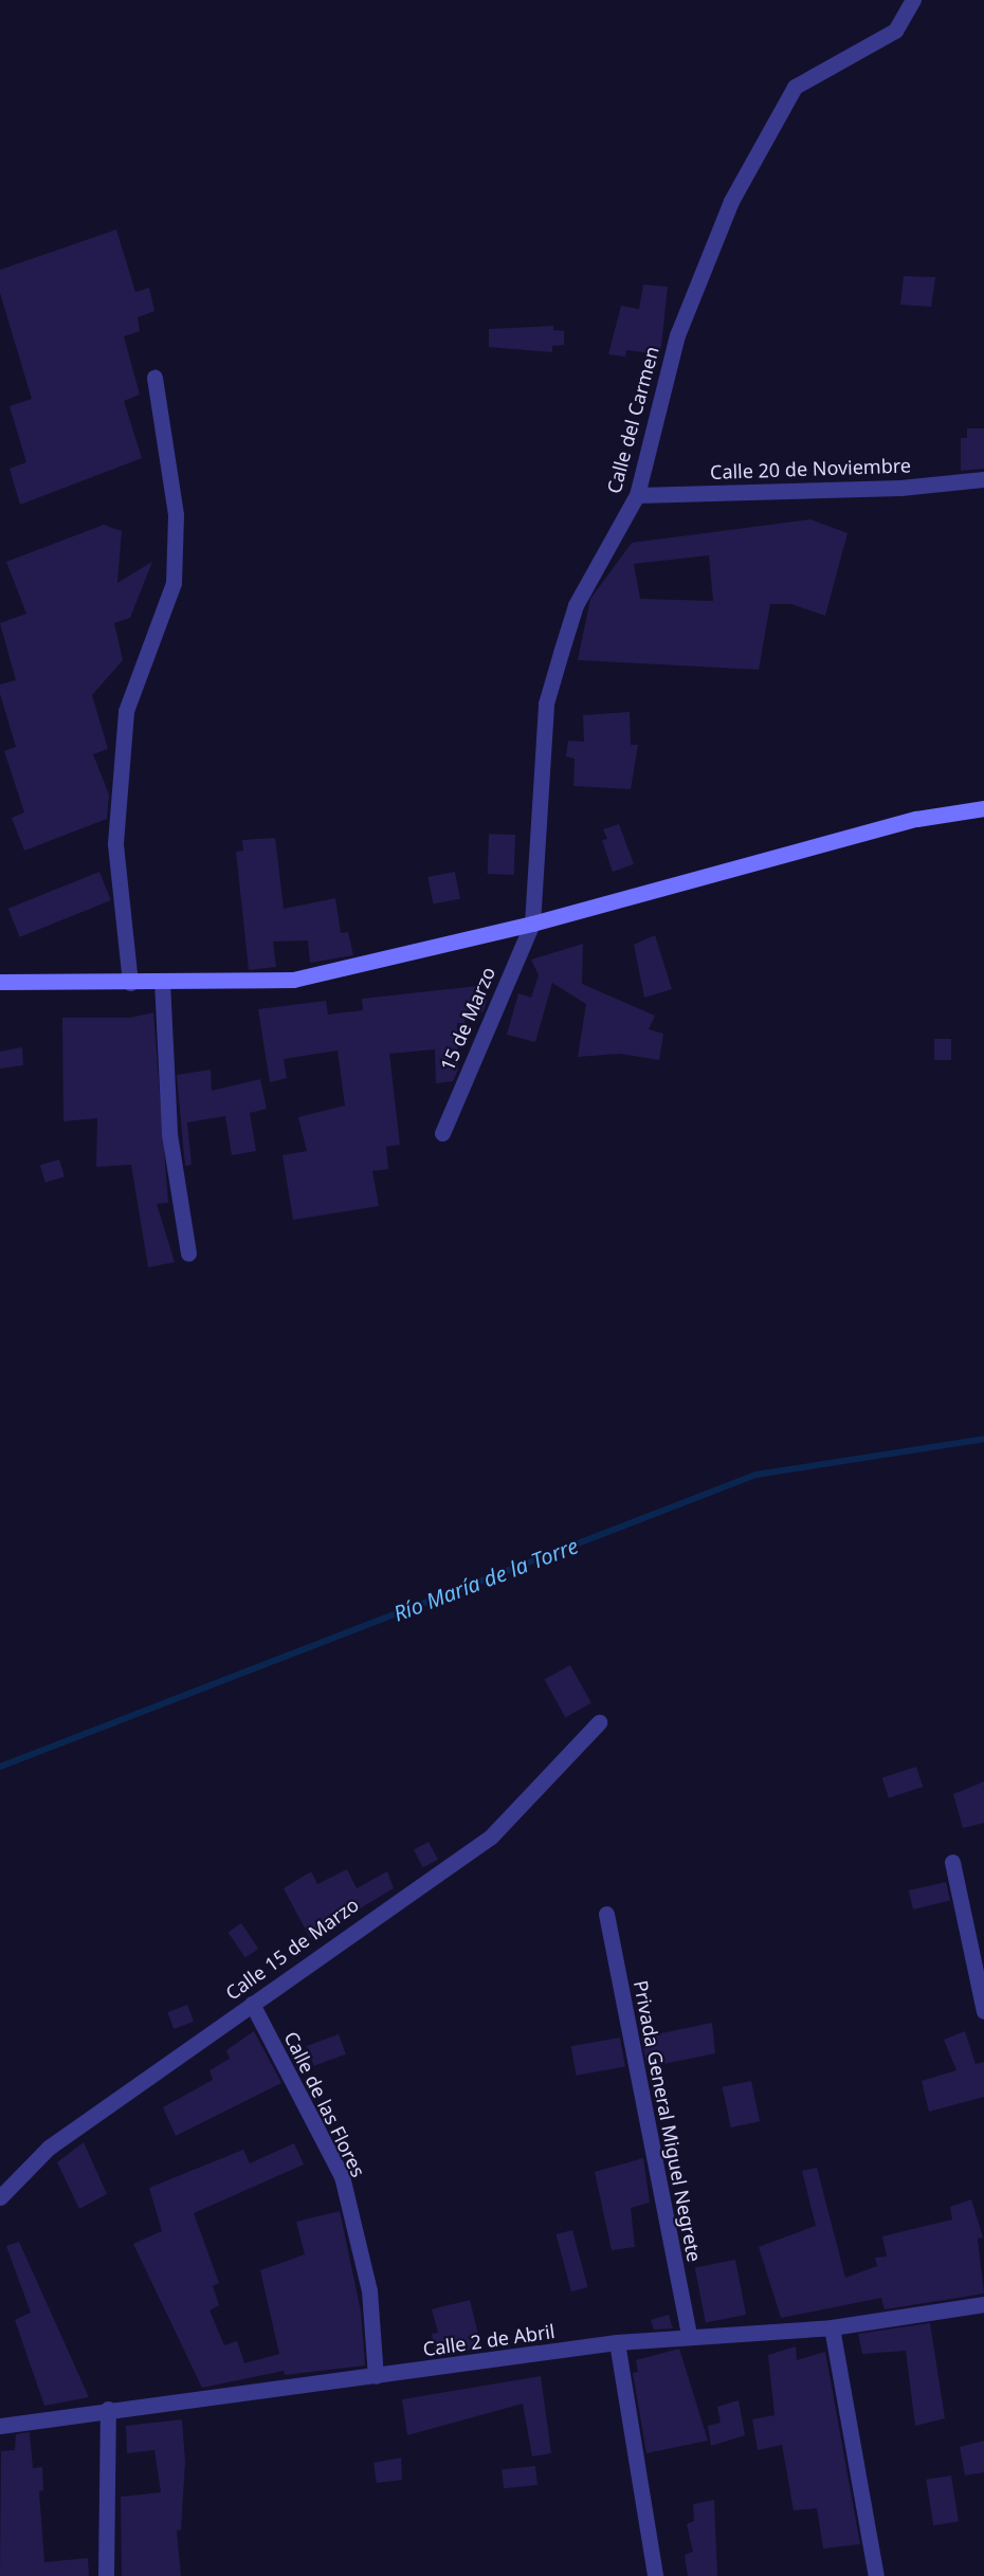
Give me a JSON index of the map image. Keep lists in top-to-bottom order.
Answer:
{
  "streets": {
    "street": [
      "Calle del Carmen",
      "Calle 20 de Noviembre",
      "15 de Marzo",
      "Calle 15 de Marzo",
      "Calle de las Flores",
      "Privada General Miguel Negrete",
      "Calle 2 de Abril"
    ]
  },
  "crossings": [
    ["Calle del Carmen", "Calle 20 de Noviembre"],
    ["Calle del Carmen", "15 de Marzo"],
    ["Calle 15 de Marzo", "Calle de las Flores"],
    ["Calle de las Flores", "Calle 2 de Abril"],
    ["Privada General Miguel Negrete", "Calle 2 de Abril"]
  ],
  "water": ["Río María de la Torre"]
}
